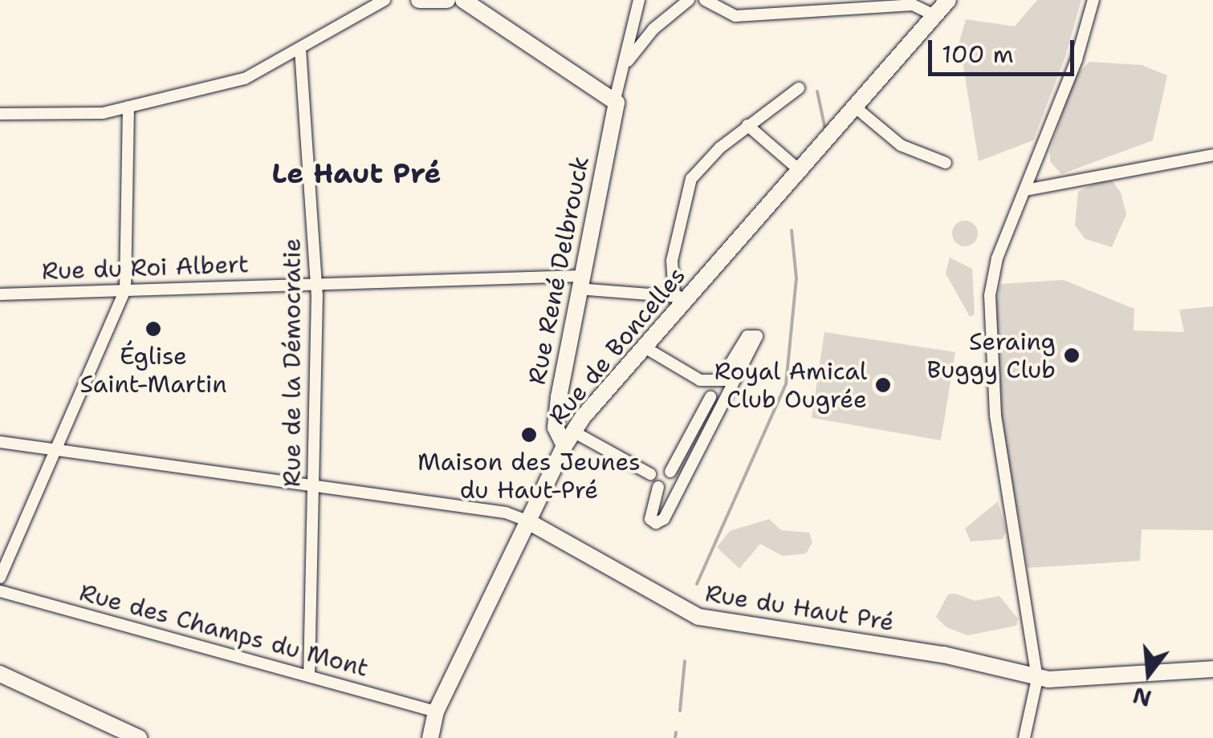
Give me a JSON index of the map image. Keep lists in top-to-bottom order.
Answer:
{
  "streets": {
    "street": [
      "Rue du Roi Albert",
      "Rue René Delbrouck",
      "Rue de Boncelles",
      "Rue de la Démocratie",
      "Rue du Haut Pré",
      "Rue des Champs du Mont"
    ]
  },
  "crossings": [
    ["Rue du Roi Albert", "Rue René Delbrouck"],
    ["Rue du Roi Albert", "Rue de Boncelles"],
    ["Rue du Roi Albert", "Rue de la Démocratie"],
    ["Rue René Delbrouck", "Rue de Boncelles"],
    ["Rue de Boncelles", "Rue du Haut Pré"],
    ["Rue de Boncelles", "Rue des Champs du Mont"],
    ["Rue de la Démocratie", "Rue des Champs du Mont"]
  ],
  "districts": ["Le Haut Pré"],
  "places": [
    "Église Saint-Martin",
    "Seraing Buggy Club",
    "Royal Amical Club Ougrée",
    "Maison des Jeunes du Haut-Pré"
  ],
  "scale_bar": "100 m",
  "north": "bottom"
}
